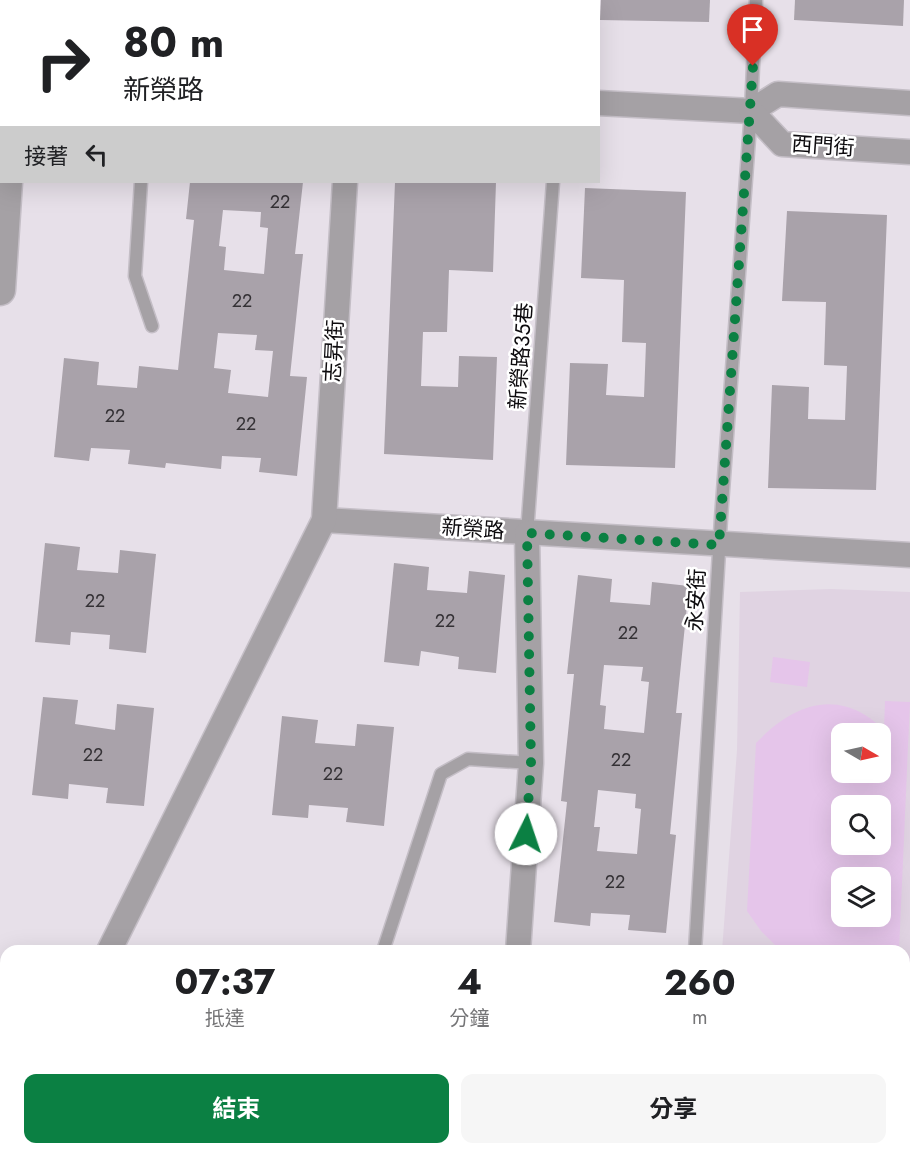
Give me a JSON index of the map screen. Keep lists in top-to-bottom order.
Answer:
{
  "streets": {
    "street": ["西門街", "志昇街", "新榮路"],
    "lane": ["新榮路35巷", "永安街"]
  },
  "crossings": [
    ["西門街", "永安街"],
    ["志昇街", "新榮路"],
    ["新榮路35巷", "新榮路"],
    ["新榮路", "永安街"]
  ],
  "house_numbers": [
    "22",
    "22",
    "22",
    "22",
    "22",
    "22",
    "22",
    "22",
    "22",
    "22",
    "22"
  ],
  "north": "right",
  "page": {
    "turn": ["80 m", "新榮路"],
    "then": "接著",
    "eta": [
      "07:37",
      "抵達",
      "4",
      "分鐘",
      "260",
      "m"
    ],
    "buttons": ["結束", "分享"]
  }
}
